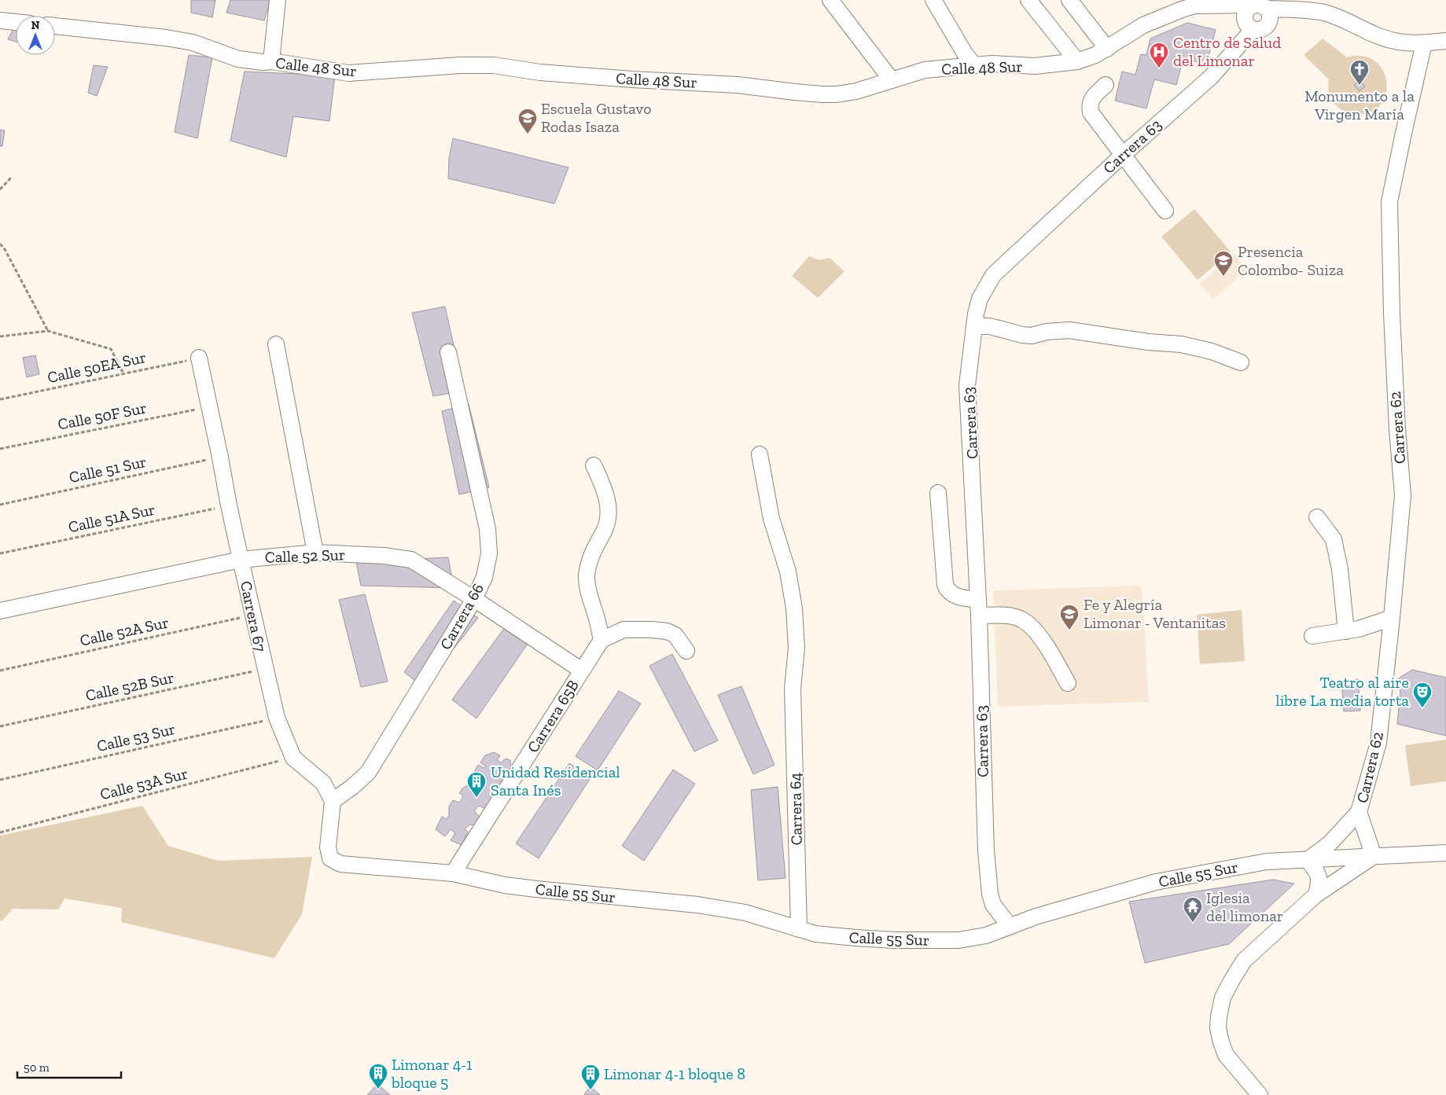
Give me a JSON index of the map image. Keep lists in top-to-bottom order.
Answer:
{
  "streets": {
    "street": [
      "Calle 48 Sur",
      "Carrera 63",
      "Carrera 62",
      "Calle 52 Sur",
      "Carrera 67",
      "Carrera 66",
      "Carrera 65B",
      "Carrera 64",
      "Calle 55 Sur"
    ],
    "path": [
      "Calle 50EA Sur",
      "Calle 50F Sur",
      "Calle 51 Sur",
      "Calle 51A Sur",
      "Calle 52A Sur",
      "Calle 52B Sur",
      "Calle 53 Sur",
      "Calle 53A Sur"
    ]
  },
  "crossings": [
    ["Calle 48 Sur", "Carrera 63"],
    ["Calle 48 Sur", "Carrera 62"],
    ["Carrera 63", "Calle 55 Sur"],
    ["Calle 50EA Sur", "Carrera 67"],
    ["Calle 50F Sur", "Carrera 67"],
    ["Carrera 62", "Calle 55 Sur"],
    ["Calle 51 Sur", "Carrera 67"],
    ["Calle 51A Sur", "Carrera 67"],
    ["Calle 52 Sur", "Carrera 67"],
    ["Calle 52 Sur", "Carrera 66"],
    ["Calle 52 Sur", "Carrera 65B"],
    ["Carrera 67", "Carrera 66"],
    ["Carrera 67", "Calle 52A Sur"],
    ["Carrera 67", "Calle 52B Sur"],
    ["Carrera 67", "Calle 53 Sur"],
    ["Carrera 67", "Calle 53A Sur"],
    ["Carrera 67", "Calle 55 Sur"],
    ["Carrera 66", "Calle 55 Sur"],
    ["Carrera 65B", "Calle 55 Sur"],
    ["Carrera 64", "Calle 55 Sur"]
  ],
  "places": {
    "hospital": ["Centro de Salud del Limonar"],
    "church": ["Monumento a la Virgen María"],
    "school or university": ["Escuela Gustavo Rodas Isaza", "Presencia Colombo- Suiza", "Fe y Alegría Limonar - Ventanitas"],
    "theatre": ["Teatro al aire libre La media torta"],
    "building": ["Unidad Residencial Santa Inés", "Limonar 4-1 bloque 5", "Limonar 4-1 bloque 8"],
    "temple": ["Iglesia del limonar"]
  },
  "scale_bar": "50 m",
  "north": "top"
}
